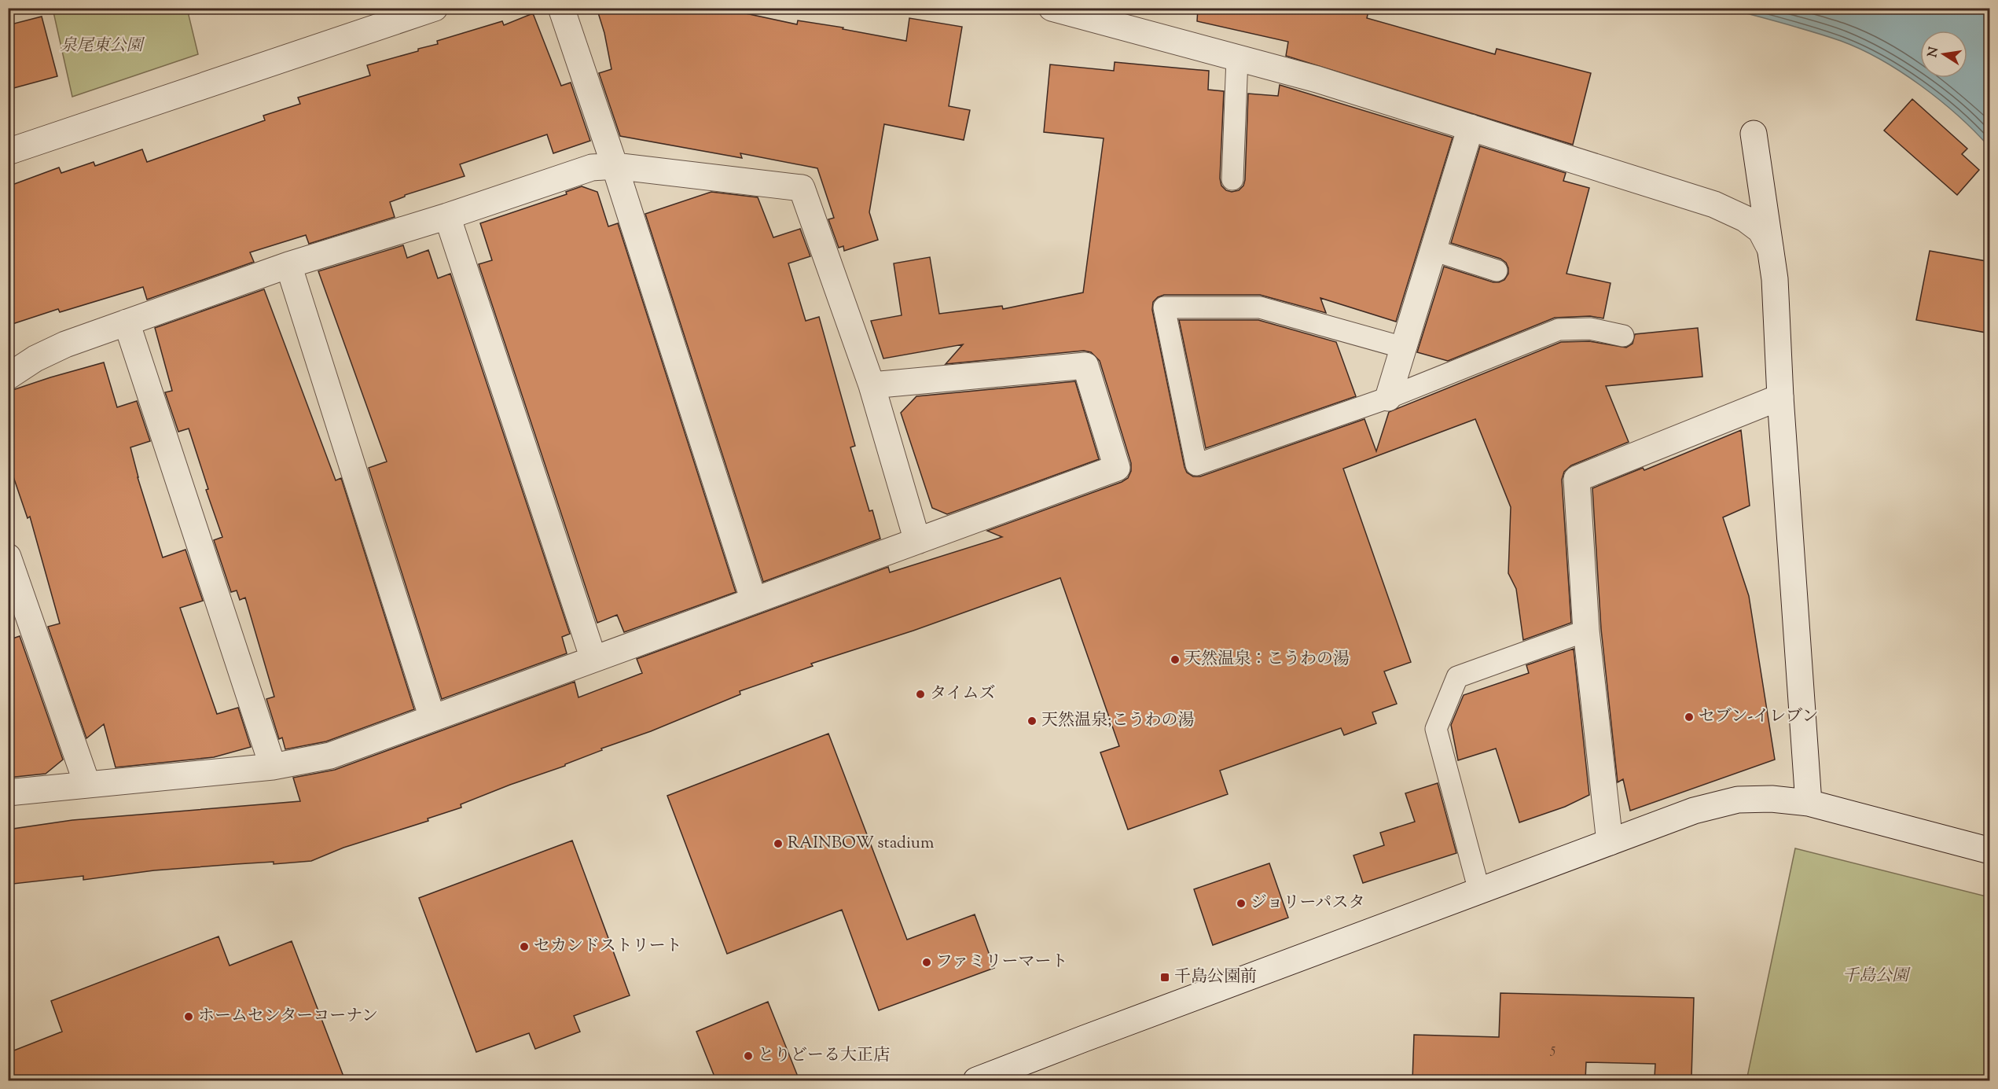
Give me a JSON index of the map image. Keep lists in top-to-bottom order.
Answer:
{
  "parks": ["泉尾東公園", "千島公園"],
  "places": {
    "other": [
      "天然温泉：こうわの湯",
      "タイムズ",
      "セブン-イレブン",
      "天然温泉;こうわの湯",
      "RAINBOW stadium",
      "ジョリーパスタ",
      "セカンドストリート",
      "ファミリーマート",
      "ホームセンターコーナン",
      "とりどーる大正店"
    ],
    "transit": ["千島公園前"]
  },
  "house_numbers": ["5"],
  "north": "left"
}
